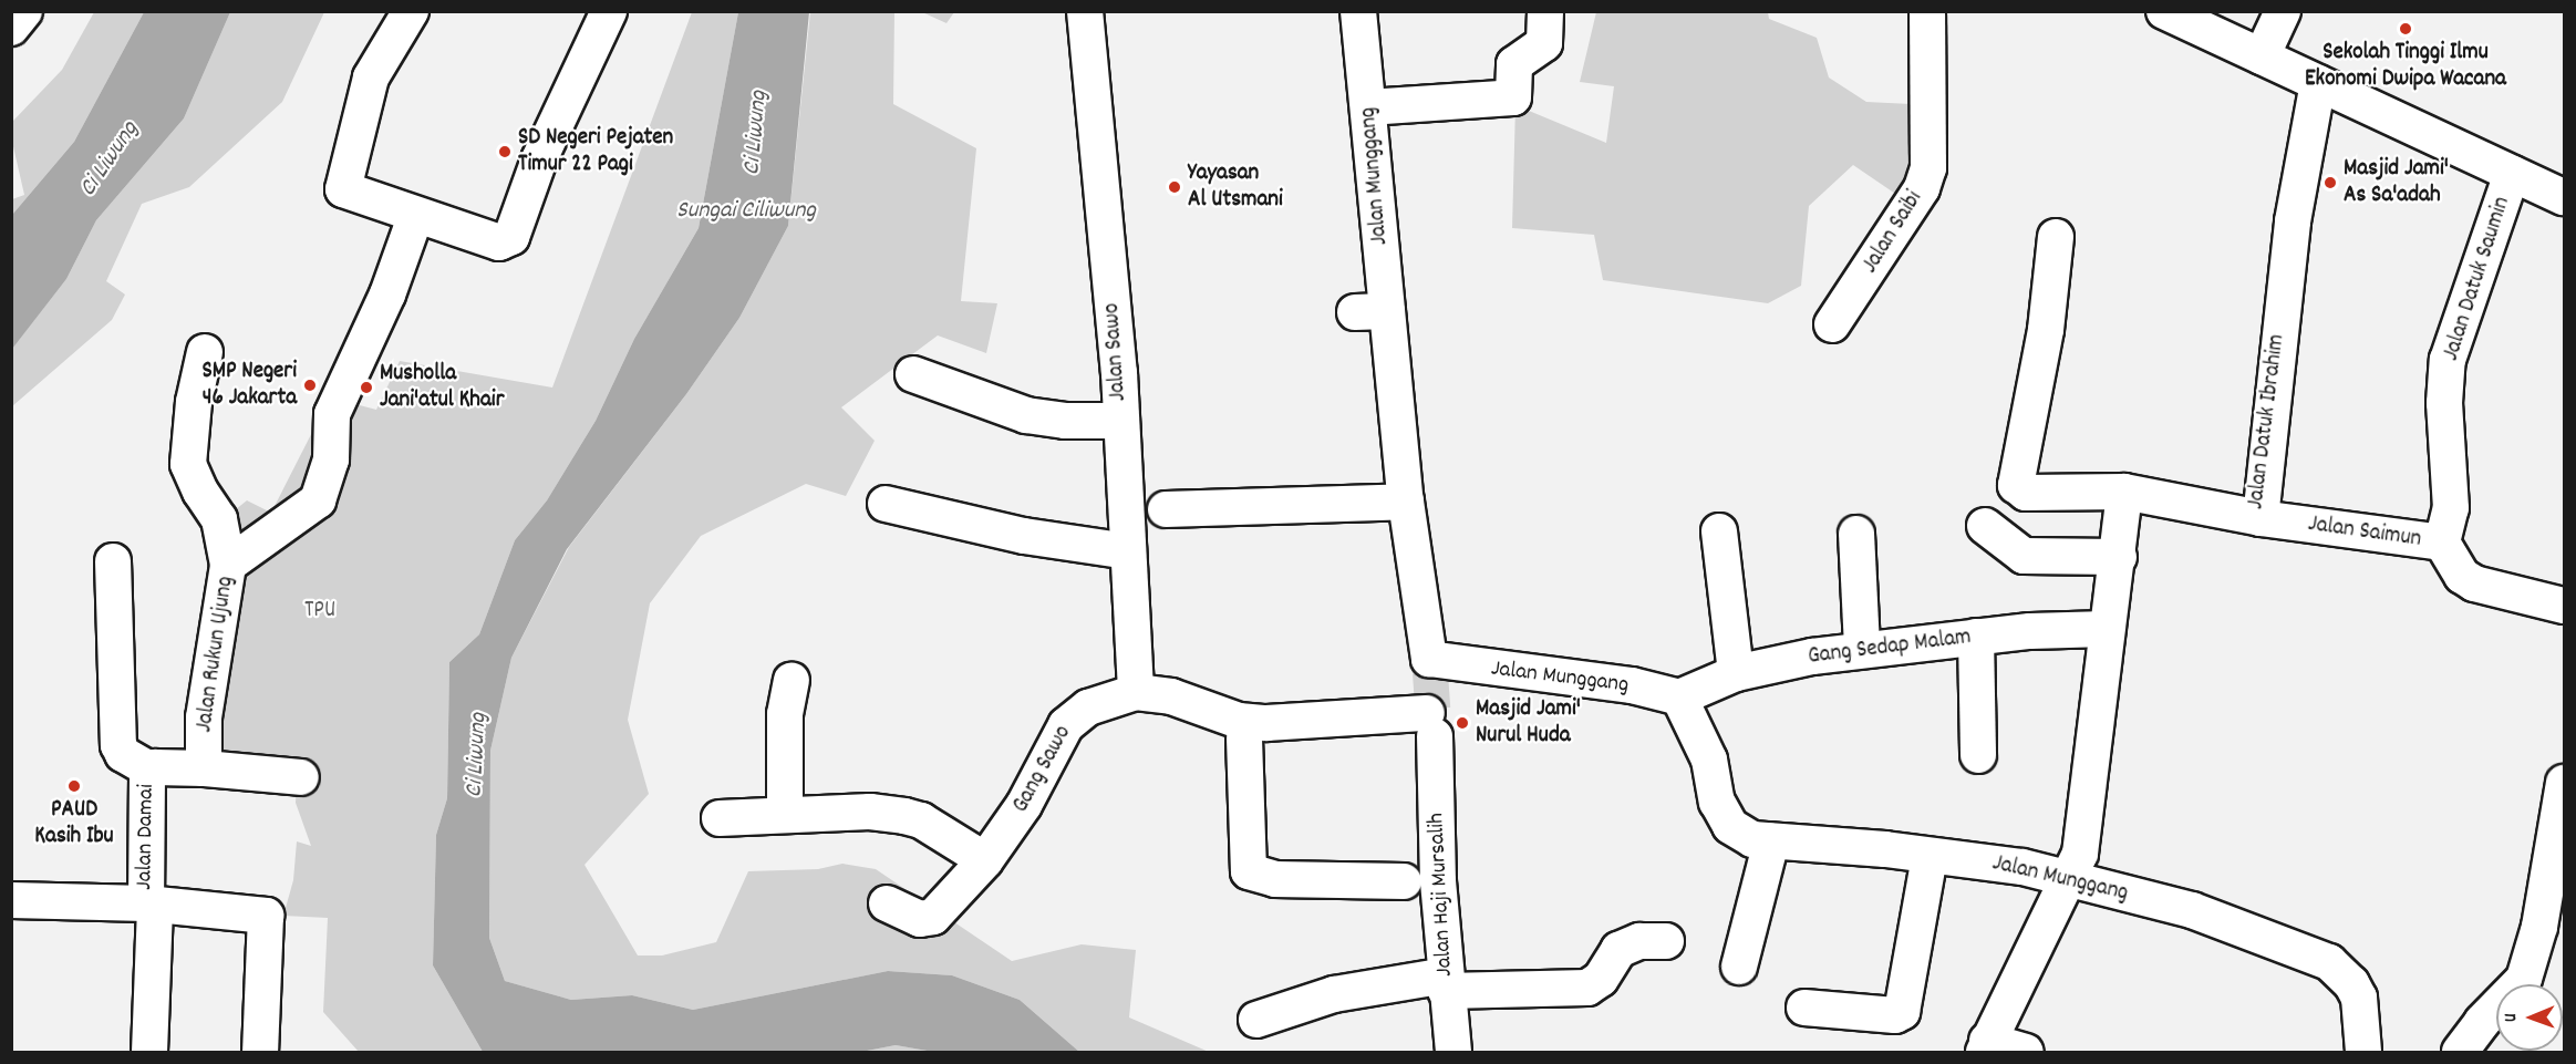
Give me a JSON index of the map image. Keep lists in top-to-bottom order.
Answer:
{
  "streets": {
    "street": [
      "Jalan Munggang",
      "Jalan Saibi",
      "Jalan Datuk Saumin",
      "Jalan Sawo",
      "Jalan Datuk Ibrahim",
      "Jalan Saimun",
      "Gang Sedap Malam",
      "Jalan Rukun Ujung",
      "Gang Sawo",
      "Jalan Damai",
      "Jalan Haji Mursalih"
    ]
  },
  "crossings": [
    ["Jalan Munggang", "Gang Sedap Malam"],
    ["Jalan Datuk Saumin", "Jalan Saimun"],
    ["Jalan Sawo", "Gang Sawo"],
    ["Jalan Datuk Ibrahim", "Jalan Saimun"],
    ["Gang Sawo", "Jalan Haji Mursalih"]
  ],
  "water": ["Ci Liwung", "Sungai Ciliwung"],
  "parks": ["TPU"],
  "places": [
    "Sekolah Tinggi Ilmu Ekonomi Dwipa Wacana",
    "SD Negeri Pejaten Timur 22 Pagi",
    "Masjid Jami' As Sa'adah",
    "Yayasan Al Utsmani",
    "SMP Negeri 46 Jakarta",
    "Musholla Jani'atul Khair",
    "Masjid Jami' Nurul Huda",
    "PAUD Kasih Ibu"
  ],
  "north": "left"
}
